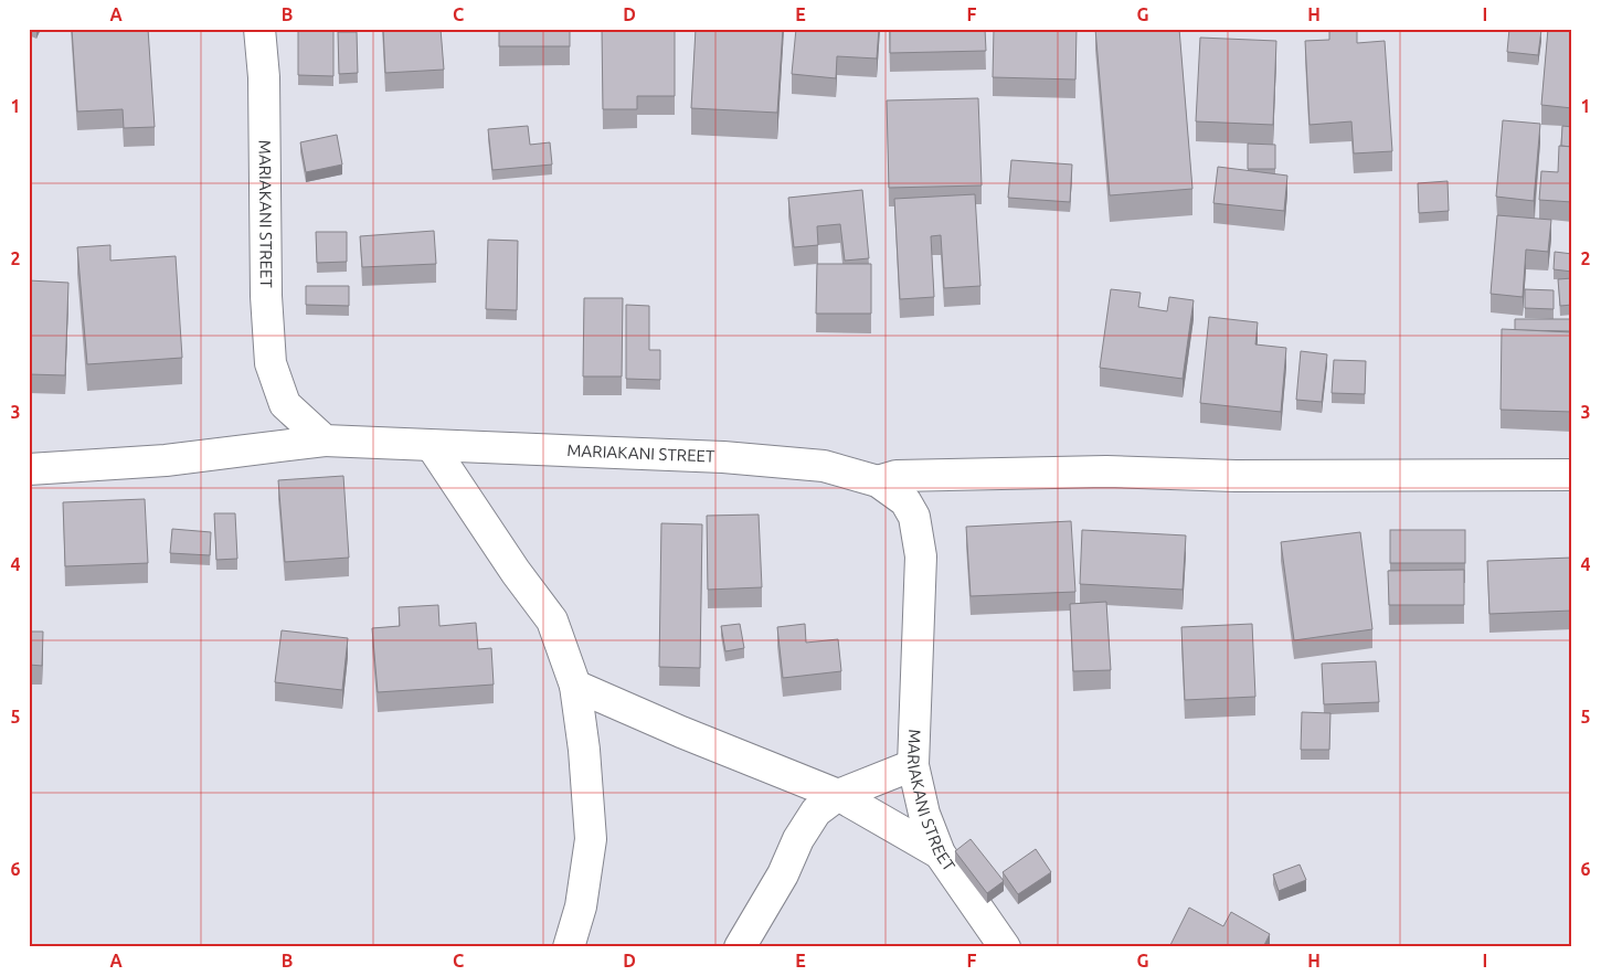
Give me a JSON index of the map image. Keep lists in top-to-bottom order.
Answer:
{
  "streets": {
    "street": ["MARIAKANI STREET"]
  },
  "grid": {
    "columns": [
      "A",
      "B",
      "C",
      "D",
      "E",
      "F",
      "G",
      "H",
      "I"
    ],
    "rows": [
      "1",
      "2",
      "3",
      "4",
      "5",
      "6"
    ]
  }
}
